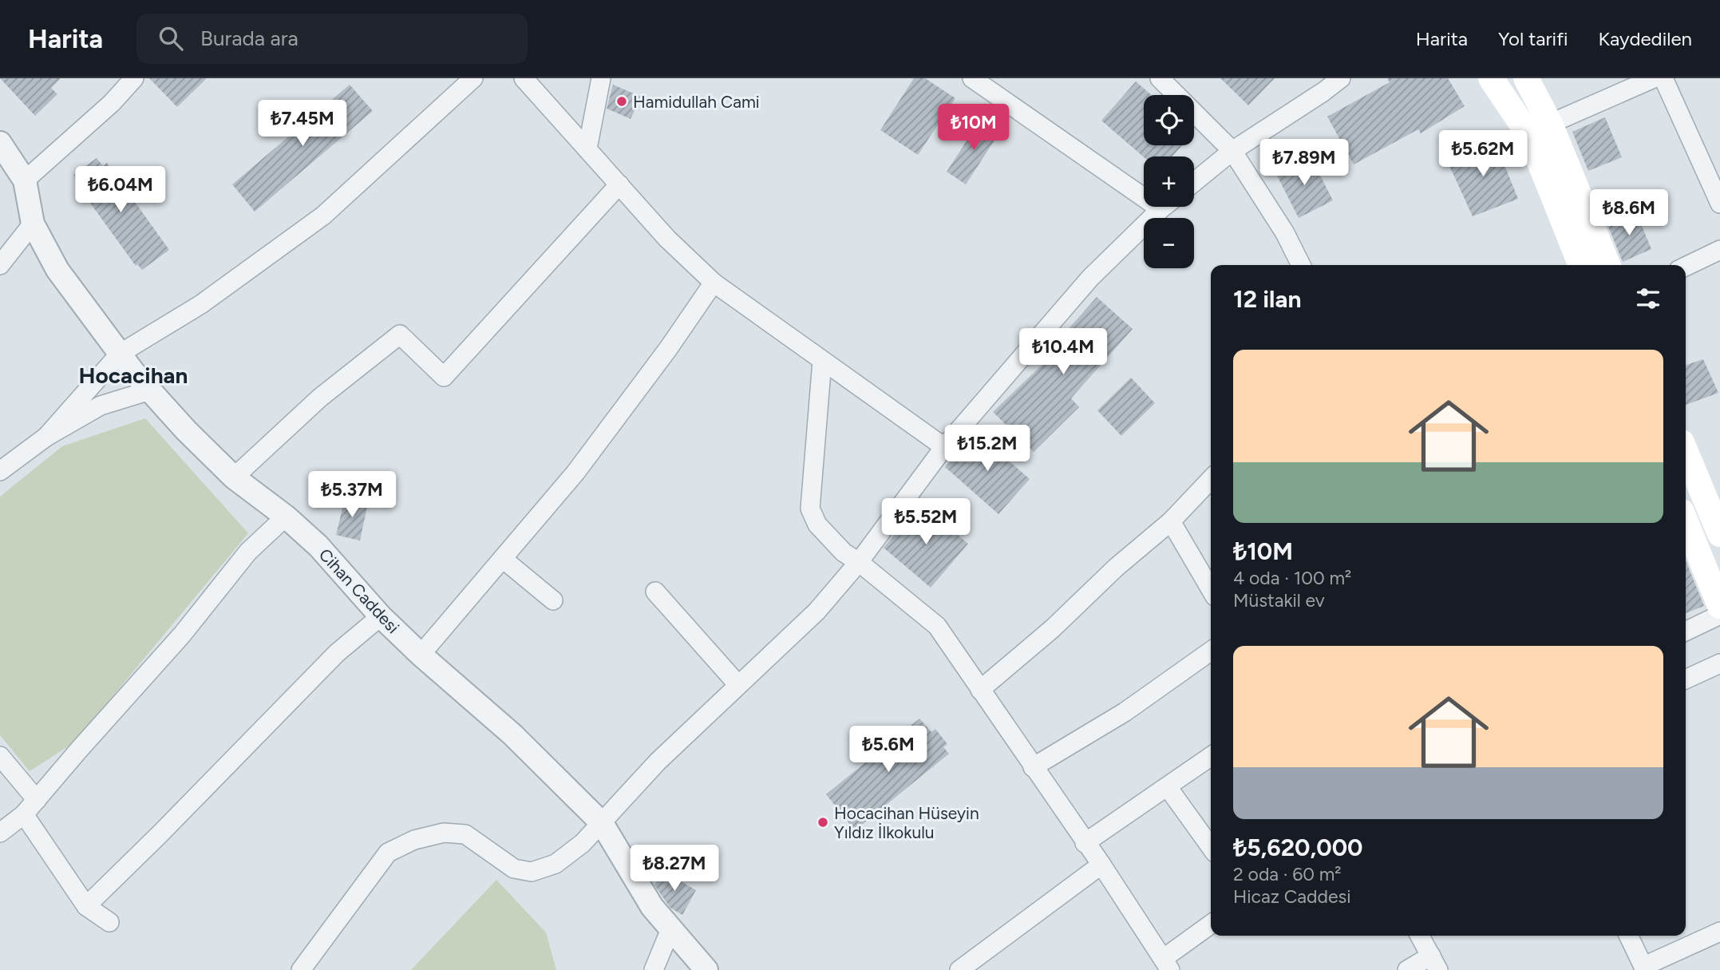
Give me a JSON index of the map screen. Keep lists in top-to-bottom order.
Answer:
{
  "streets": {
    "street": ["Cihan Caddesi"]
  },
  "districts": ["Hocacihan"],
  "places": ["Hamidullah Cami", "Hocacihan Hüseyin Yıldız İlkokulu"],
  "page": {
    "header": "Harita",
    "search": "Burada ara",
    "nav": ["Harita", "Yol tarifi", "Kaydedilen"],
    "map_buttons": ["+", "−"],
    "price": [
      "₺7.45M",
      "₺10M",
      "₺5.62M",
      "₺7.89M",
      "₺6.04M",
      "₺8.6M",
      "₺10.4M",
      "₺15.2M",
      "₺5.37M",
      "₺5.52M",
      "₺5.6M",
      "₺8.27M"
    ],
    "heading": "12 ilan",
    "list": [
      {
        "name": "₺10M",
        "note": "4 oda · 100 m² · Müstakil ev"
      },
      {
        "name": "₺5,620,000",
        "note": "2 oda · 60 m² · Hicaz Caddesi"
      }
    ]
  }
}
